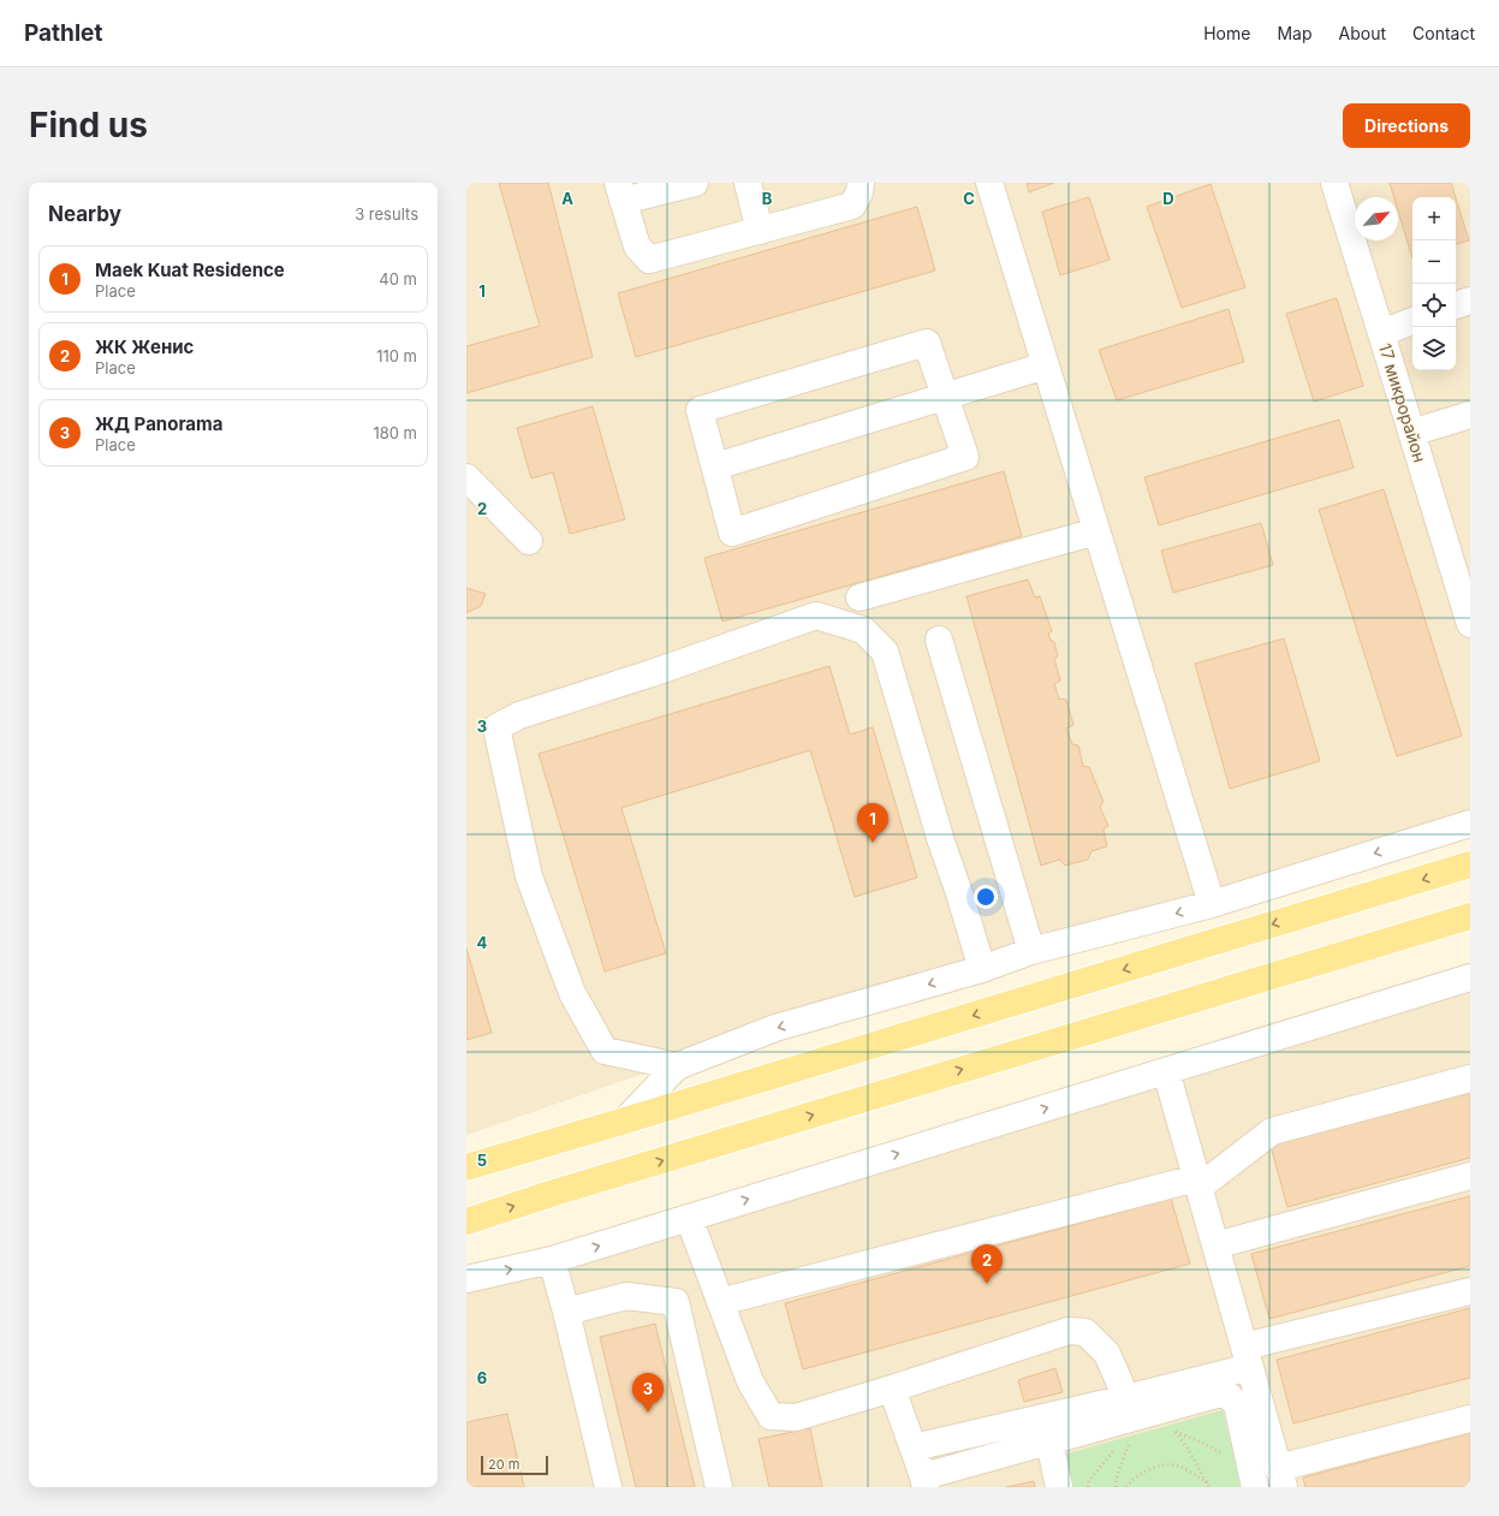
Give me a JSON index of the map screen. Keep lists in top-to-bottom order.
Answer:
{
  "streets": {
    "street": ["17 микрорайон"]
  },
  "scale_bar": "20 m",
  "north": "top right",
  "page": {
    "header": "Pathlet",
    "nav": [
      "Home",
      "Map",
      "About",
      "Contact"
    ],
    "buttons": "Directions",
    "title": "Find us",
    "heading": ["Nearby", "3 results"],
    "map_buttons": ["+", "−"],
    "list": [
      {
        "mark": "1",
        "name": "Maek Kuat Residence",
        "note": "Place",
        "value": "40 m"
      },
      {
        "mark": "2",
        "name": "ЖК Женис",
        "note": "Place",
        "value": "110 m"
      },
      {
        "mark": "3",
        "name": "ЖД Panorama",
        "note": "Place",
        "value": "180 m"
      }
    ],
    "pins": ["1", "2", "3"],
    "scale": "20 m"
  },
  "grid": {
    "columns": [
      "A",
      "B",
      "C",
      "D"
    ],
    "rows": [
      "1",
      "2",
      "3",
      "4",
      "5",
      "6"
    ]
  }
}
